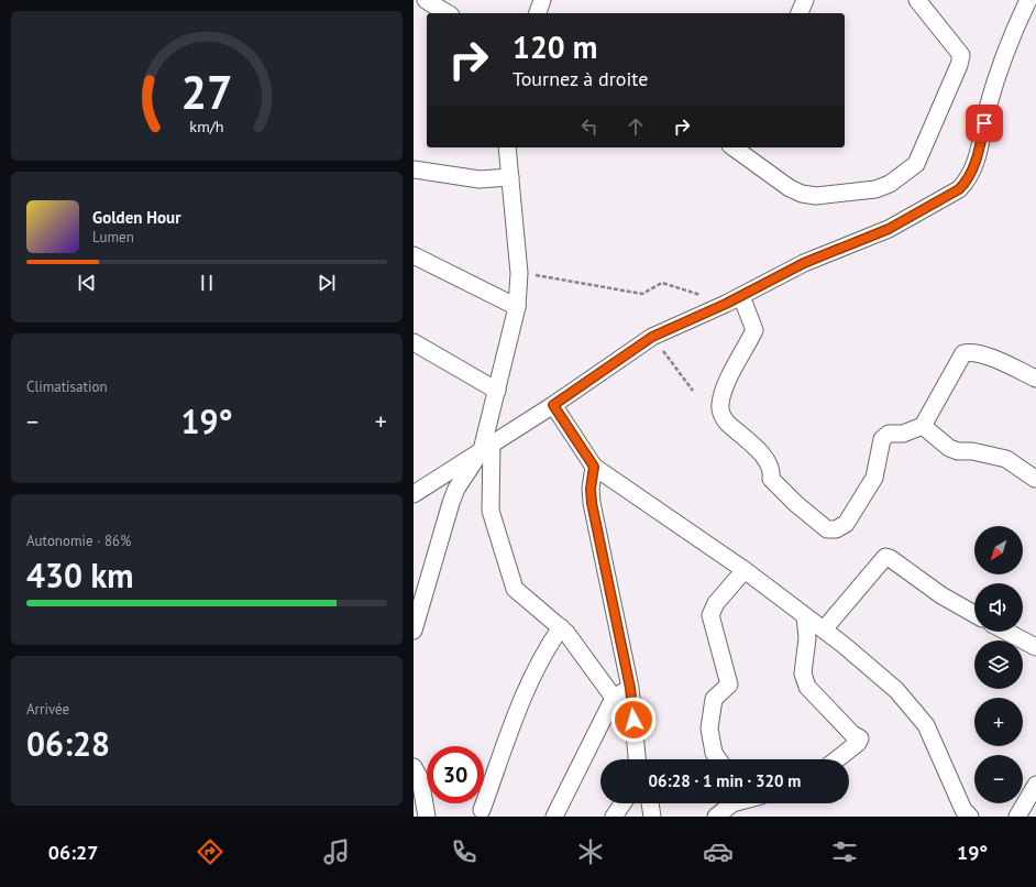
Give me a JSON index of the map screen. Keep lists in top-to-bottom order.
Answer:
{
  "north": "bottom left",
  "page": {
    "turn": ["120 m", "Tournez à droite"],
    "song": ["Golden Hour", "Lumen"],
    "tile": [
      "Climatisation",
      ["Autonomie · 86%", "430 km"],
      ["Arrivée", "06:28"]
    ],
    "heat": ["−", "19°", "+"],
    "map_buttons": ["+", "−"],
    "limit": "30",
    "trip": "06:28 · 1 min · 320 m",
    "tabs": ["06:27", "19°"],
    "gauge": ["27", "km/h"]
  }
}
